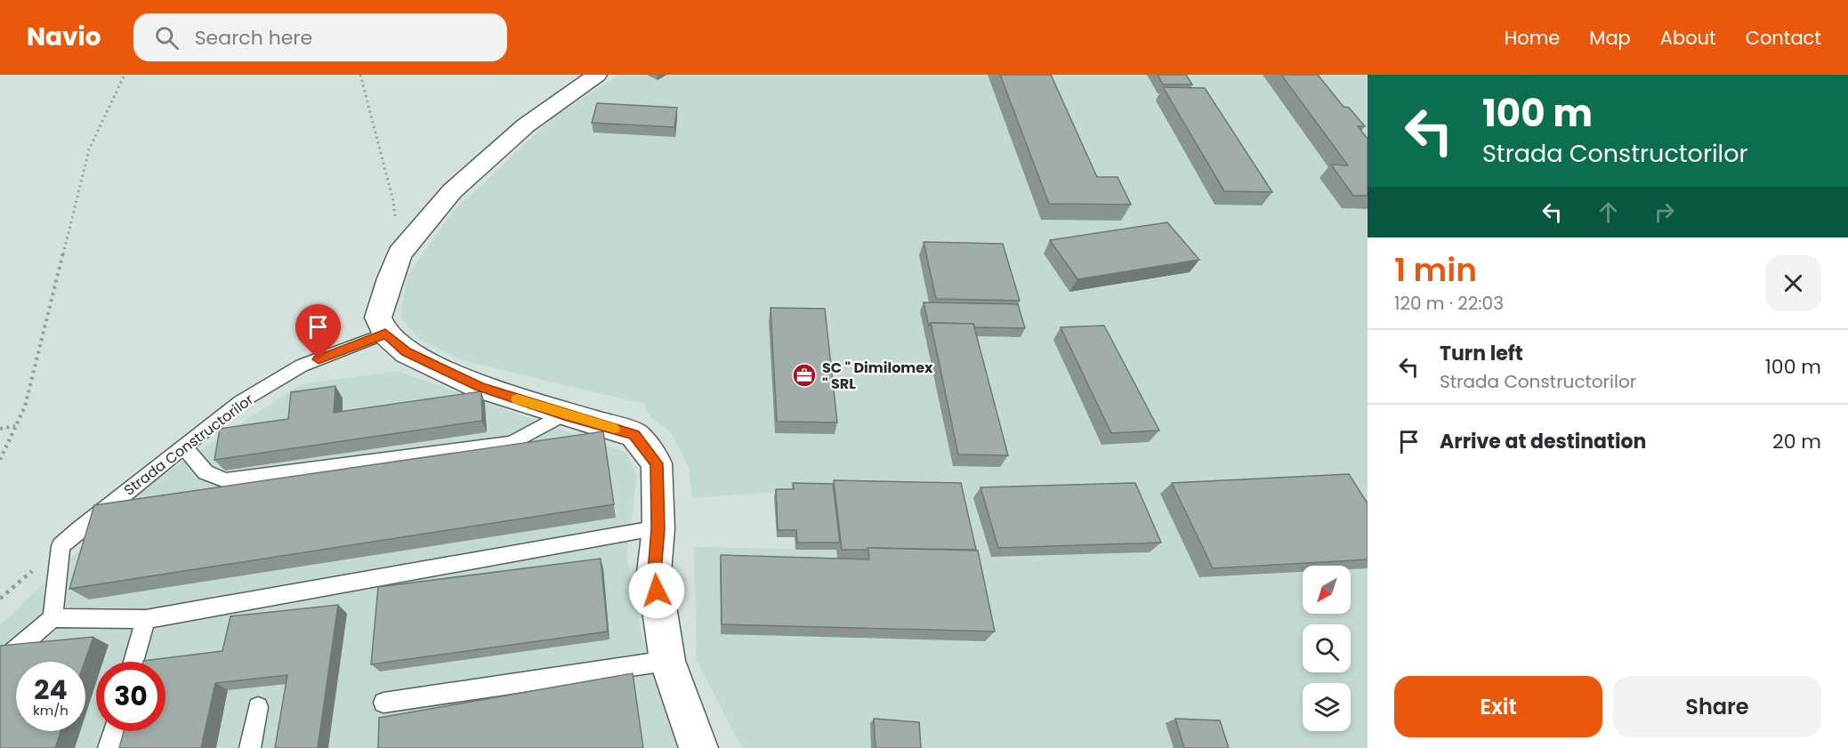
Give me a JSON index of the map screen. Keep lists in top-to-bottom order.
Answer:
{
  "streets": {
    "lane": ["Strada Constructorilor"]
  },
  "places": {
    "office": ["SC \" Dimilomex \" SRL"]
  },
  "north": "bottom left",
  "page": {
    "header": "Navio",
    "search": "Search here",
    "nav": [
      "Home",
      "Map",
      "About",
      "Contact"
    ],
    "turn": ["100 m", "Strada Constructorilor"],
    "heading": ["1 min", "120 m · 22:03"],
    "list": [
      {
        "name": "Turn left",
        "note": "Strada Constructorilor",
        "value": "100 m"
      },
      {
        "name": "Arrive at destination",
        "value": "20 m"
      }
    ],
    "speed": "24 km/h",
    "limit": "30",
    "buttons": ["Exit", "Share"]
  }
}
